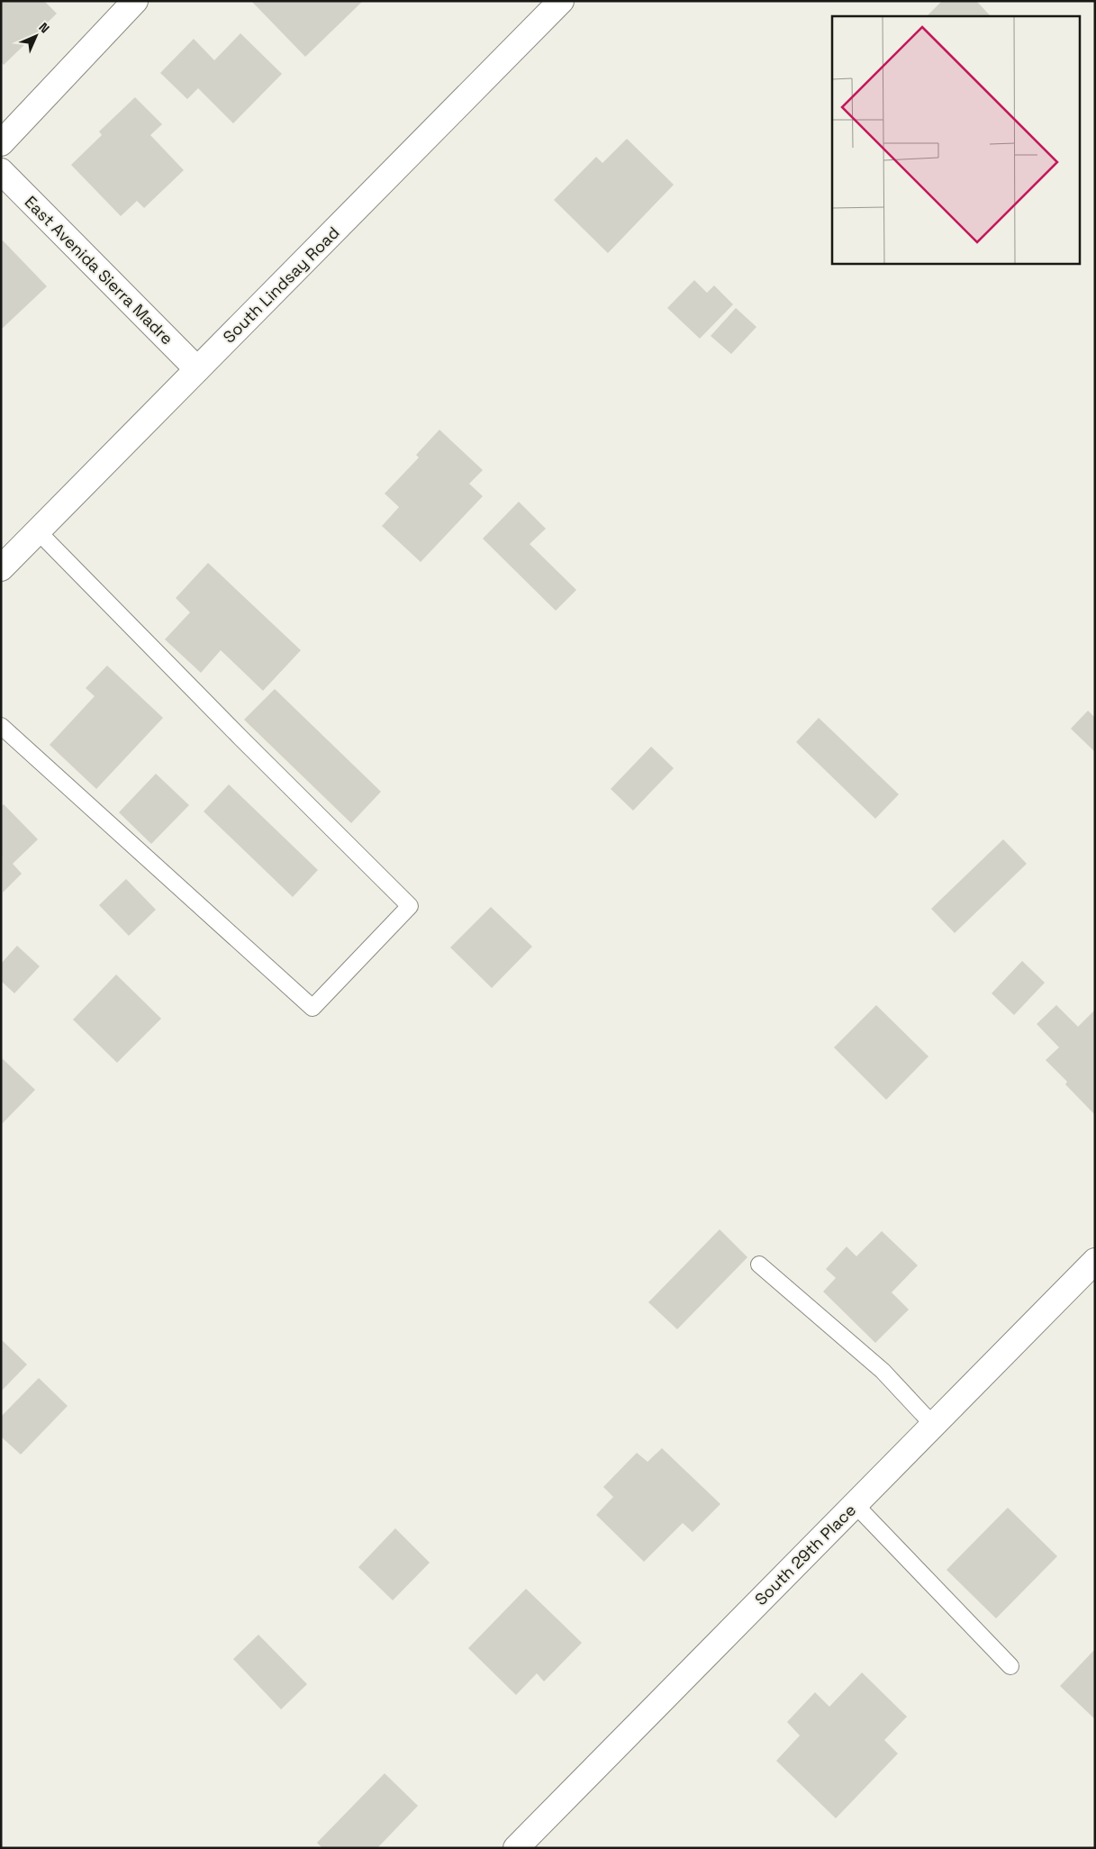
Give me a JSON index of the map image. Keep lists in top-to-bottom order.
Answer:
{
  "streets": {
    "street": ["East Avenida Sierra Madre", "South Lindsay Road", "South 29th Place"]
  },
  "crossings": [
    ["East Avenida Sierra Madre", "South Lindsay Road"]
  ],
  "north": "top right"
}
